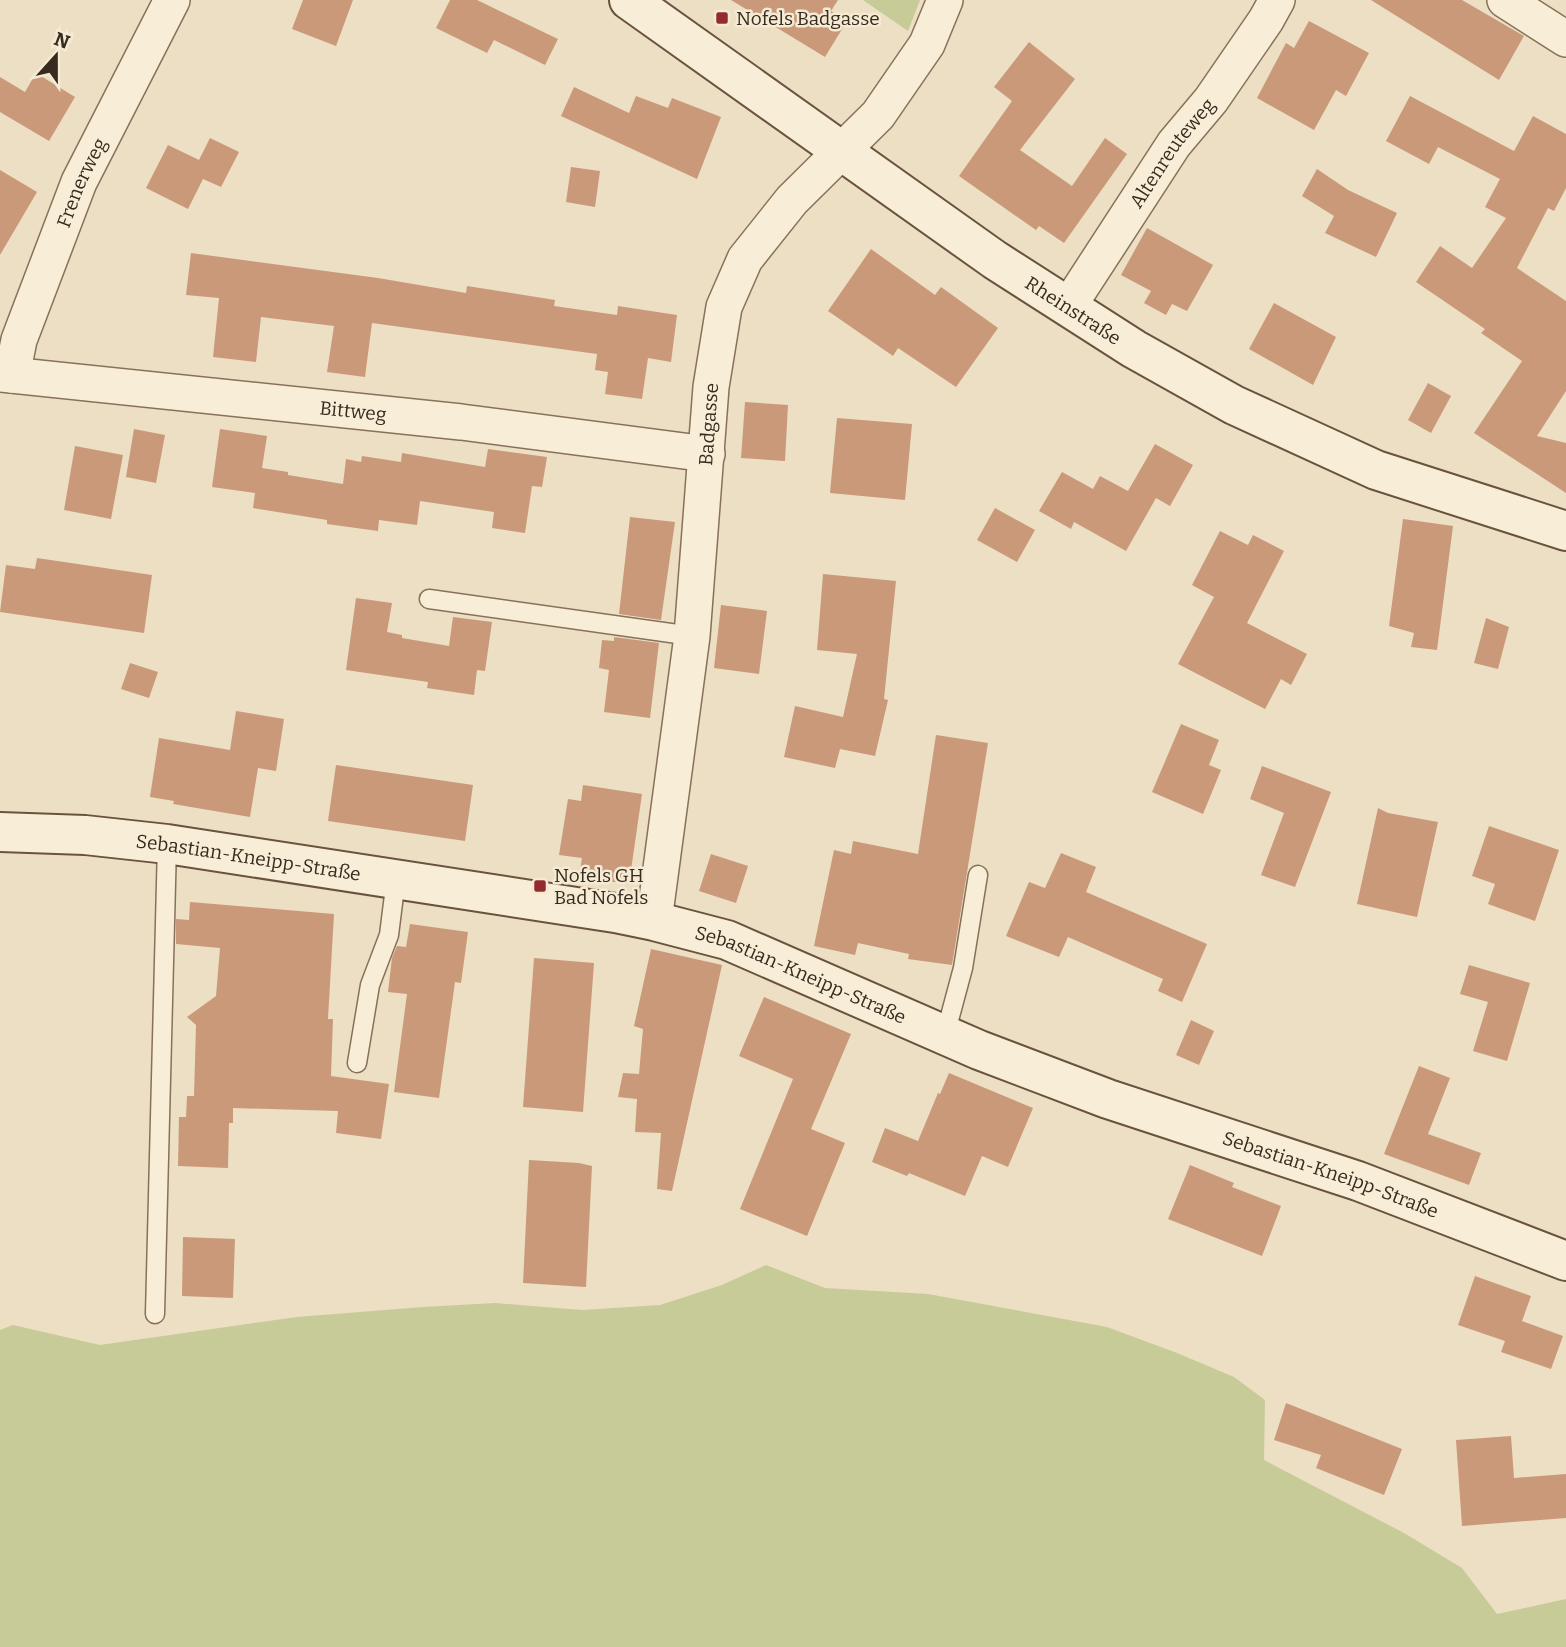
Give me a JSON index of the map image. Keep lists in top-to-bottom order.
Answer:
{
  "streets": {
    "main road": ["Rheinstraße", "Sebastian-Kneipp-Straße"],
    "street": [
      "Altenreuteweg",
      "Frenerweg",
      "Bittweg",
      "Badgasse"
    ]
  },
  "crossings": [
    ["Altenreuteweg", "Rheinstraße"],
    ["Frenerweg", "Bittweg"],
    ["Rheinstraße", "Badgasse"],
    ["Bittweg", "Badgasse"],
    ["Badgasse", "Sebastian-Kneipp-Straße"]
  ],
  "places": {
    "transit": ["Nofels Badgasse", "Nofels GH Bad Nofels"]
  },
  "north": "top"
}
